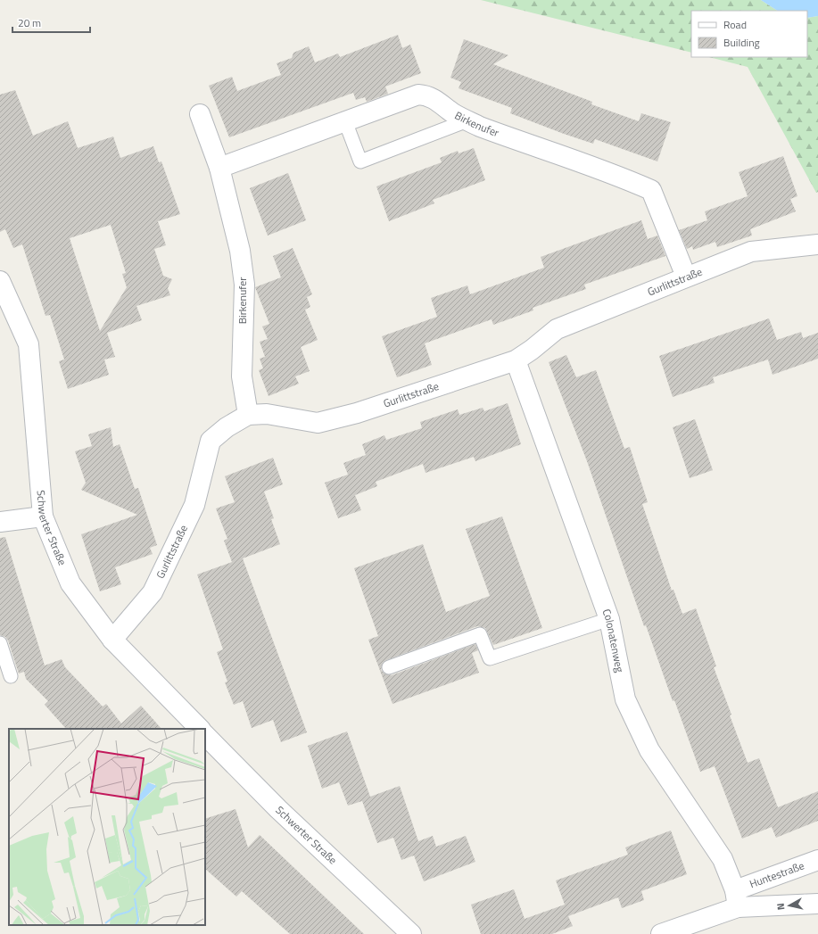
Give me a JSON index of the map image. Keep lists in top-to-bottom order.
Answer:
{
  "streets": {
    "street": [
      "Birkenufer",
      "Gurlittstraße",
      "Schwerter Straße",
      "Colonatenweg",
      "Huntestraße"
    ]
  },
  "crossings": [
    ["Birkenufer", "Gurlittstraße"],
    ["Gurlittstraße", "Schwerter Straße"],
    ["Gurlittstraße", "Colonatenweg"],
    ["Colonatenweg", "Huntestraße"]
  ],
  "legend": ["Road", "Building"],
  "scale_bar": "20 m",
  "north": "left"
}
